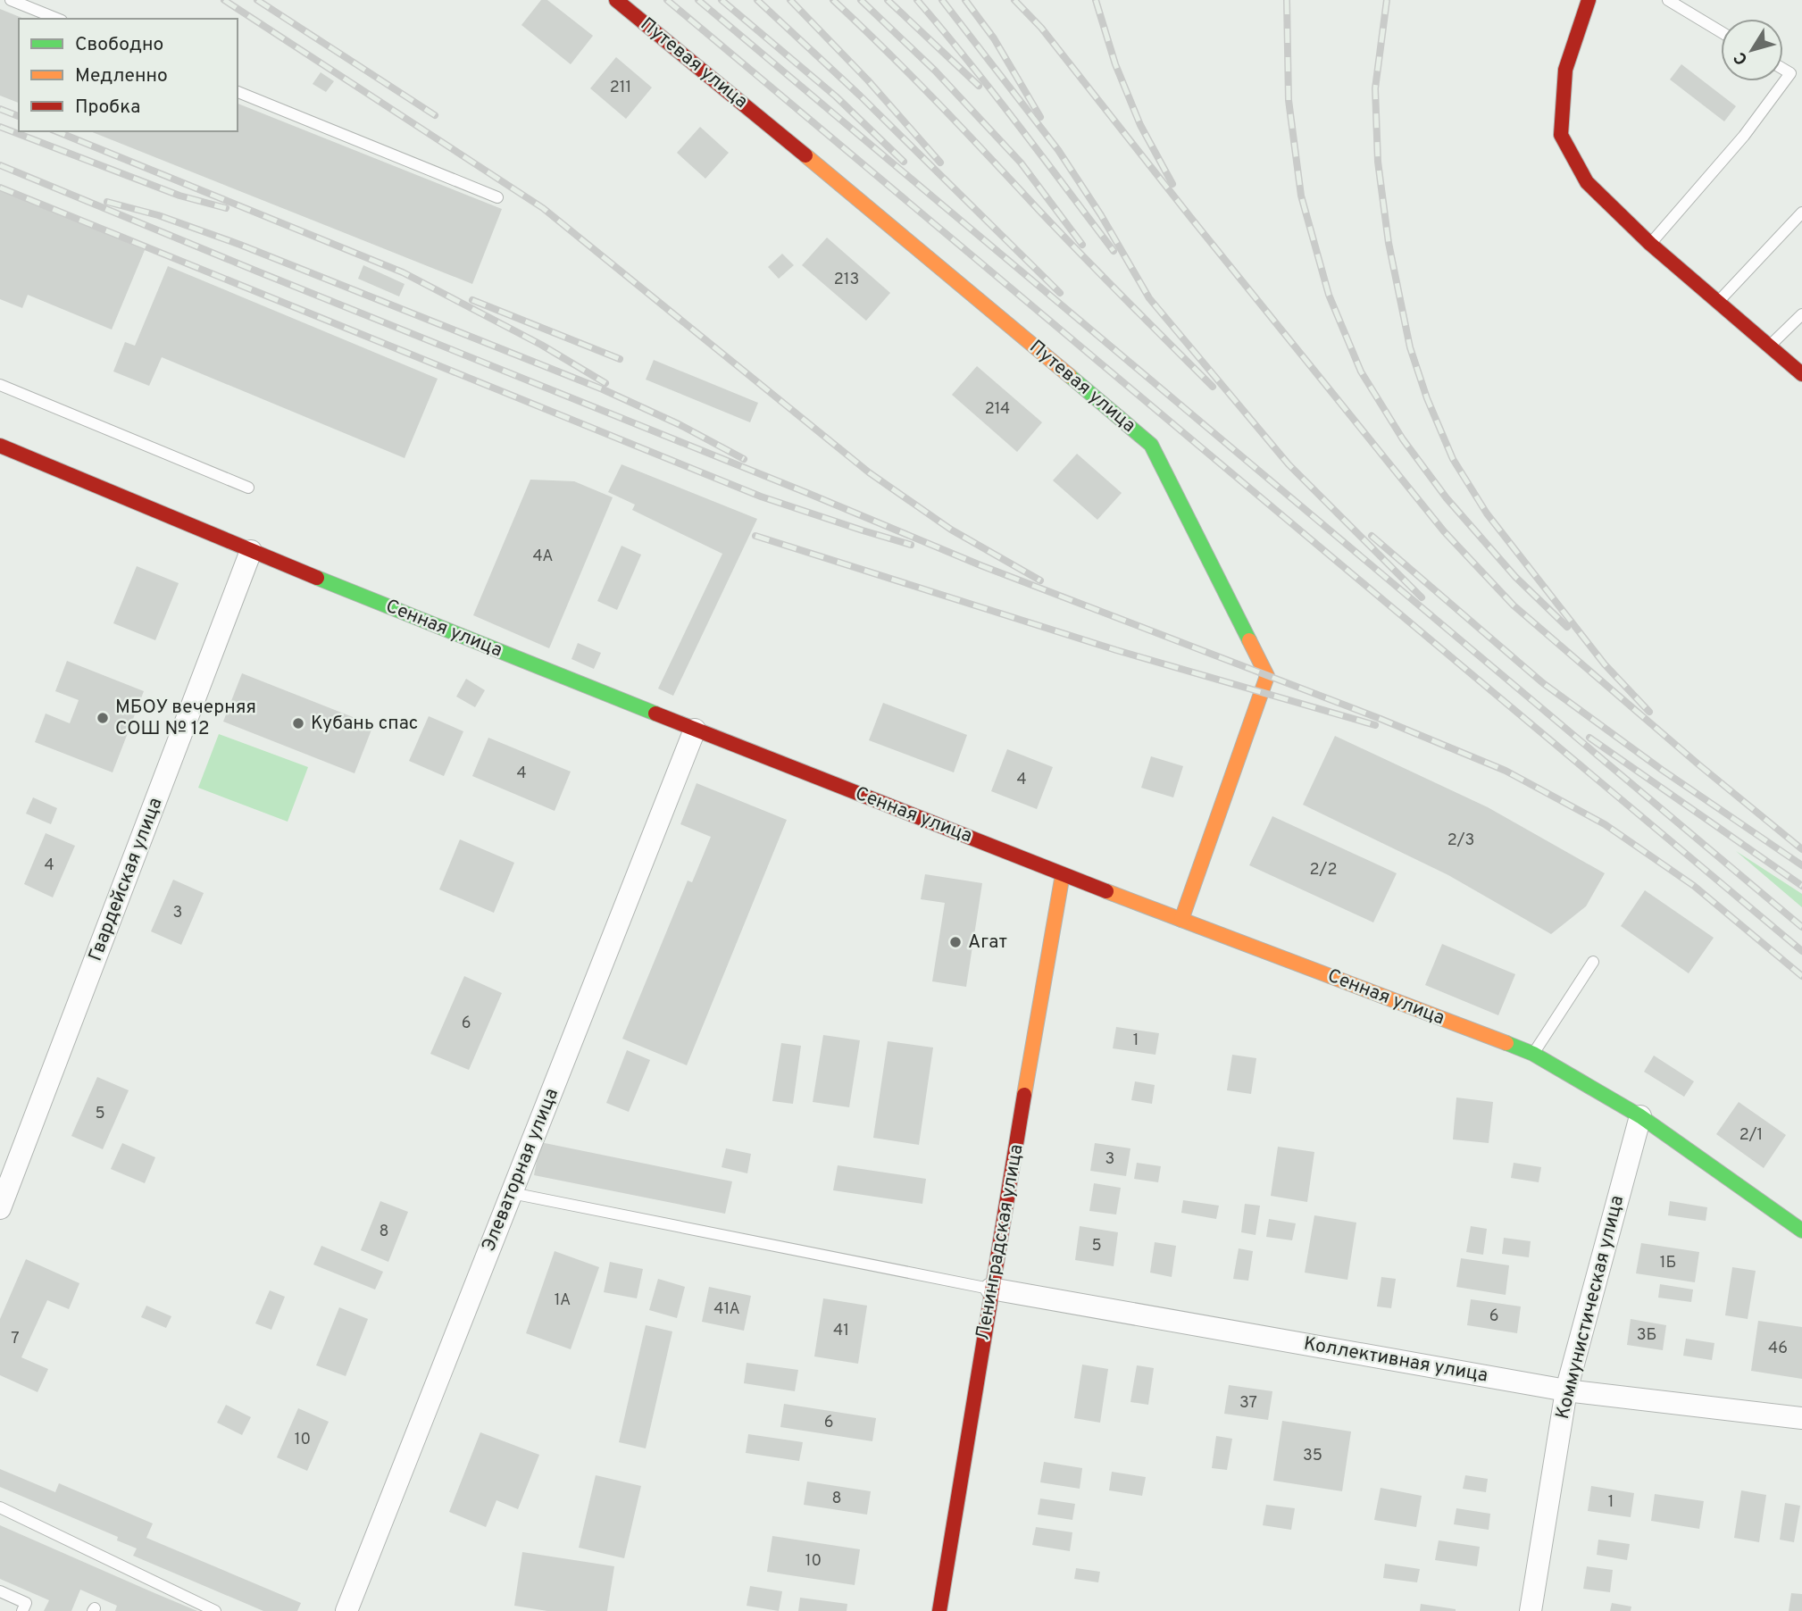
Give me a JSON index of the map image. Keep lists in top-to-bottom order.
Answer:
{
  "streets": {
    "street": [
      "Путевая улица",
      "Сенная улица",
      "Гвардейская улица",
      "Элеваторная улица",
      "Ленинградская улица",
      "Коммунистическая улица",
      "Коллективная улица"
    ]
  },
  "crossings": [
    ["Путевая улица", "Сенная улица"],
    ["Сенная улица", "Гвардейская улица"],
    ["Сенная улица", "Элеваторная улица"],
    ["Сенная улица", "Ленинградская улица"],
    ["Сенная улица", "Коммунистическая улица"],
    ["Ленинградская улица", "Коллективная улица"],
    ["Коммунистическая улица", "Коллективная улица"]
  ],
  "places": ["МБОУ вечерняя СОШ № 12", "Кубань спас", "Агат"],
  "house_numbers": [
    "211",
    "213",
    "214",
    "4А",
    "4",
    "4",
    "2/3",
    "4",
    "2/2",
    "3",
    "6",
    "1",
    "5",
    "2/1",
    "3",
    "8",
    "5",
    "1Б",
    "1А",
    "41А",
    "6",
    "41",
    "3Б",
    "7",
    "46",
    "37",
    "6",
    "10",
    "35",
    "8",
    "1",
    "10"
  ],
  "legend": ["Свободно", "Медленно", "Пробка"],
  "north": "bottom left"
}
